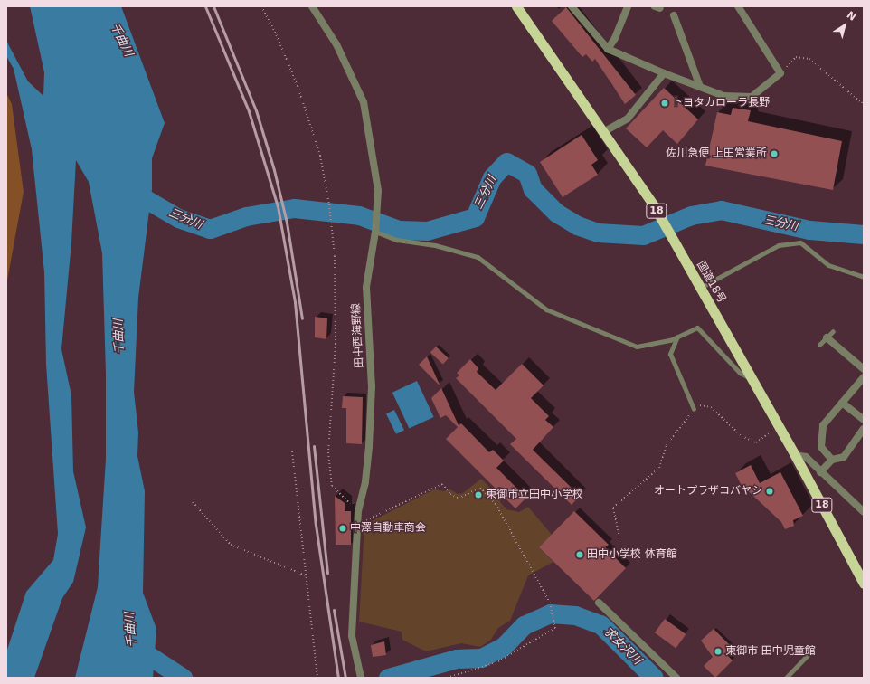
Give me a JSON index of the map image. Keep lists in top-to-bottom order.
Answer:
{
  "streets": {
    "highway": ["18", "国道18号"],
    "street": ["田中西海野線"]
  },
  "water": ["千曲川", "三分川", "求女沢川"],
  "places": [
    "トヨタカローラ長野",
    "佐川急便 上田営業所",
    "オートプラザコバヤシ",
    "東御市立田中小学校",
    "中澤自動車商会",
    "田中小学校 体育館",
    "東御市 田中児童館"
  ],
  "north": "top right"
}
